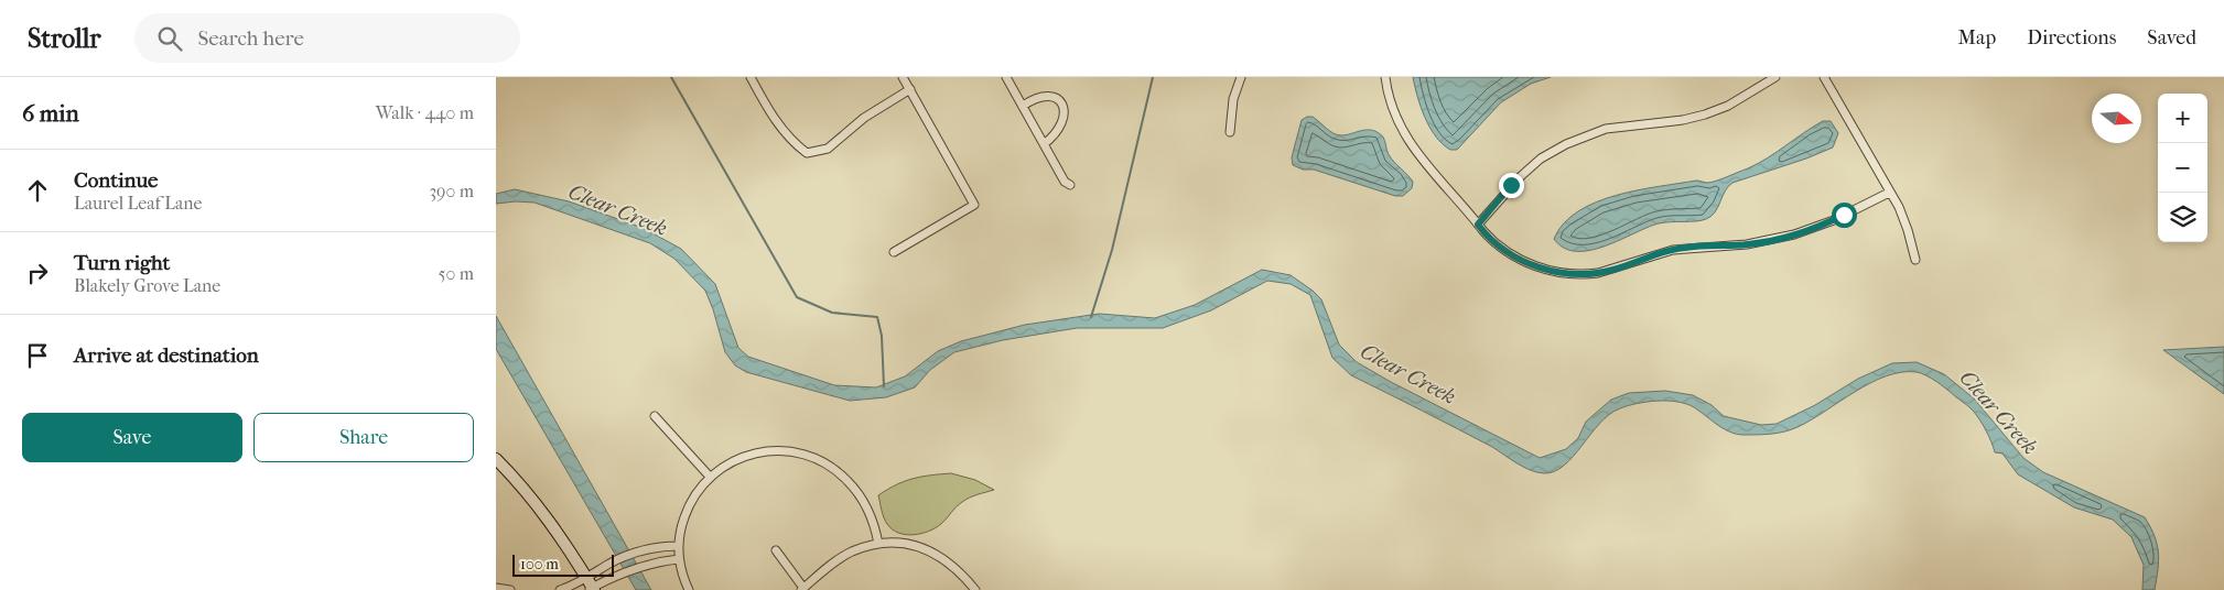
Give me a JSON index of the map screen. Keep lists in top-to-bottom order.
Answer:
{
  "water": ["Clear Creek"],
  "scale_bar": "100 m",
  "north": "right",
  "page": {
    "header": "Strollr",
    "search": "Search here",
    "nav": ["Map", "Directions", "Saved"],
    "heading": ["6 min", "Walk · 440 m"],
    "map_buttons": ["+", "−"],
    "list": [
      ["Continue", "Laurel Leaf Lane", "390 m"],
      ["Turn right", "Blakely Grove Lane", "50 m"],
      "Arrive at destination"
    ],
    "buttons": ["Save", "Share"],
    "scale": "100 m"
  }
}
